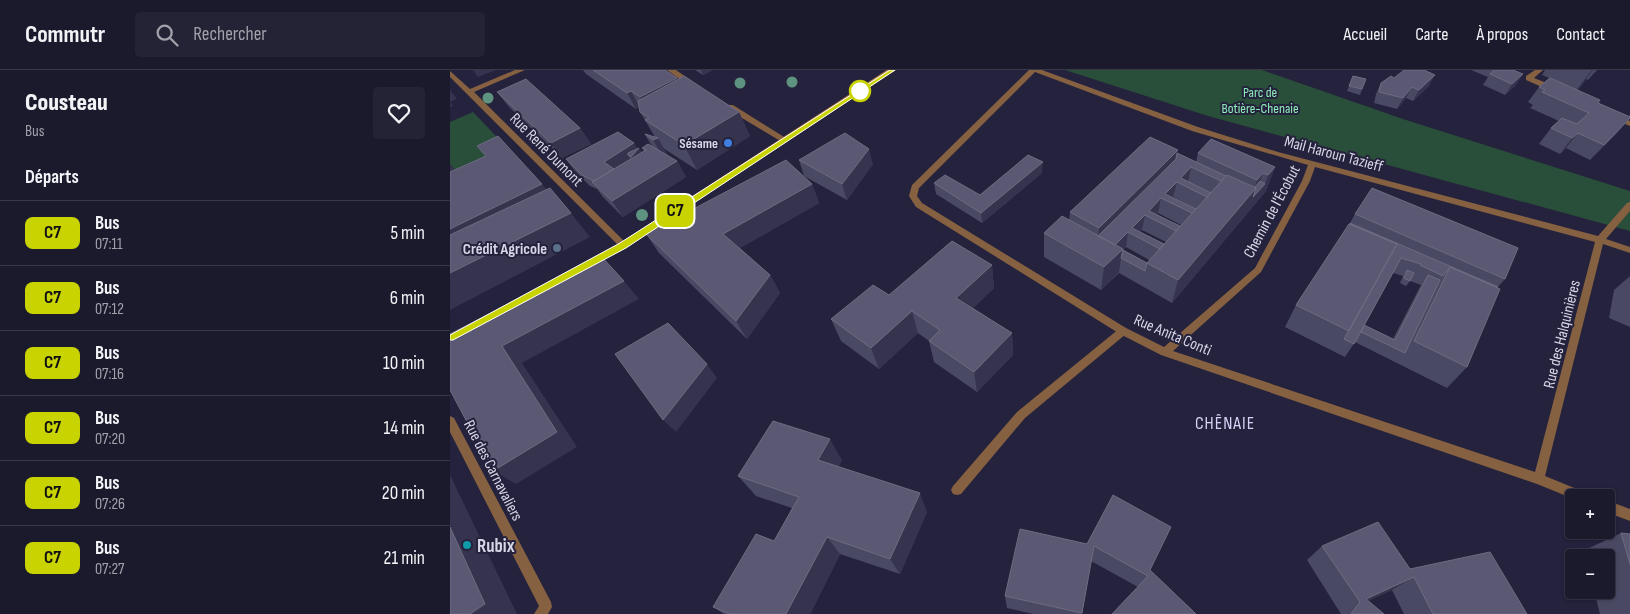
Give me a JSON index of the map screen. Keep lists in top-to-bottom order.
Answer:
{
  "streets": {
    "street": [
      "Rue René Dumont",
      "Mail Haroun Tazieff",
      "Chemin de l'Écobut",
      "Rue Anita Conti",
      "Rue des Halquinières",
      "Rue des Carnavaliers"
    ]
  },
  "crossings": [
    ["Mail Haroun Tazieff", "Chemin de l'Écobut"],
    ["Mail Haroun Tazieff", "Rue Anita Conti"],
    ["Mail Haroun Tazieff", "Rue des Halquinières"],
    ["Chemin de l'Écobut", "Rue Anita Conti"],
    ["Rue Anita Conti", "Rue des Halquinières"]
  ],
  "districts": ["CHÊNAIE"],
  "parks": ["Parc de Botière-Chenaie"],
  "places": ["Sésame", "Crédit Agricole", "Rubix"],
  "lines": ["bus line C7"],
  "page": {
    "header": "Commutr",
    "search": "Rechercher",
    "nav": [
      "Accueil",
      "Carte",
      "À propos",
      "Contact"
    ],
    "heading": [
      ["Cousteau", "Bus"],
      "Départs"
    ],
    "on_map": "C7",
    "list": [
      {
        "mark": "C7",
        "name": "Bus",
        "note": "07:11",
        "value": "5 min"
      },
      {
        "mark": "C7",
        "name": "Bus",
        "note": "07:12",
        "value": "6 min"
      },
      {
        "mark": "C7",
        "name": "Bus",
        "note": "07:16",
        "value": "10 min"
      },
      {
        "mark": "C7",
        "name": "Bus",
        "note": "07:20",
        "value": "14 min"
      },
      {
        "mark": "C7",
        "name": "Bus",
        "note": "07:26",
        "value": "20 min"
      },
      {
        "mark": "C7",
        "name": "Bus",
        "note": "07:27",
        "value": "21 min"
      }
    ],
    "map_buttons": ["+", "−"]
  }
}
